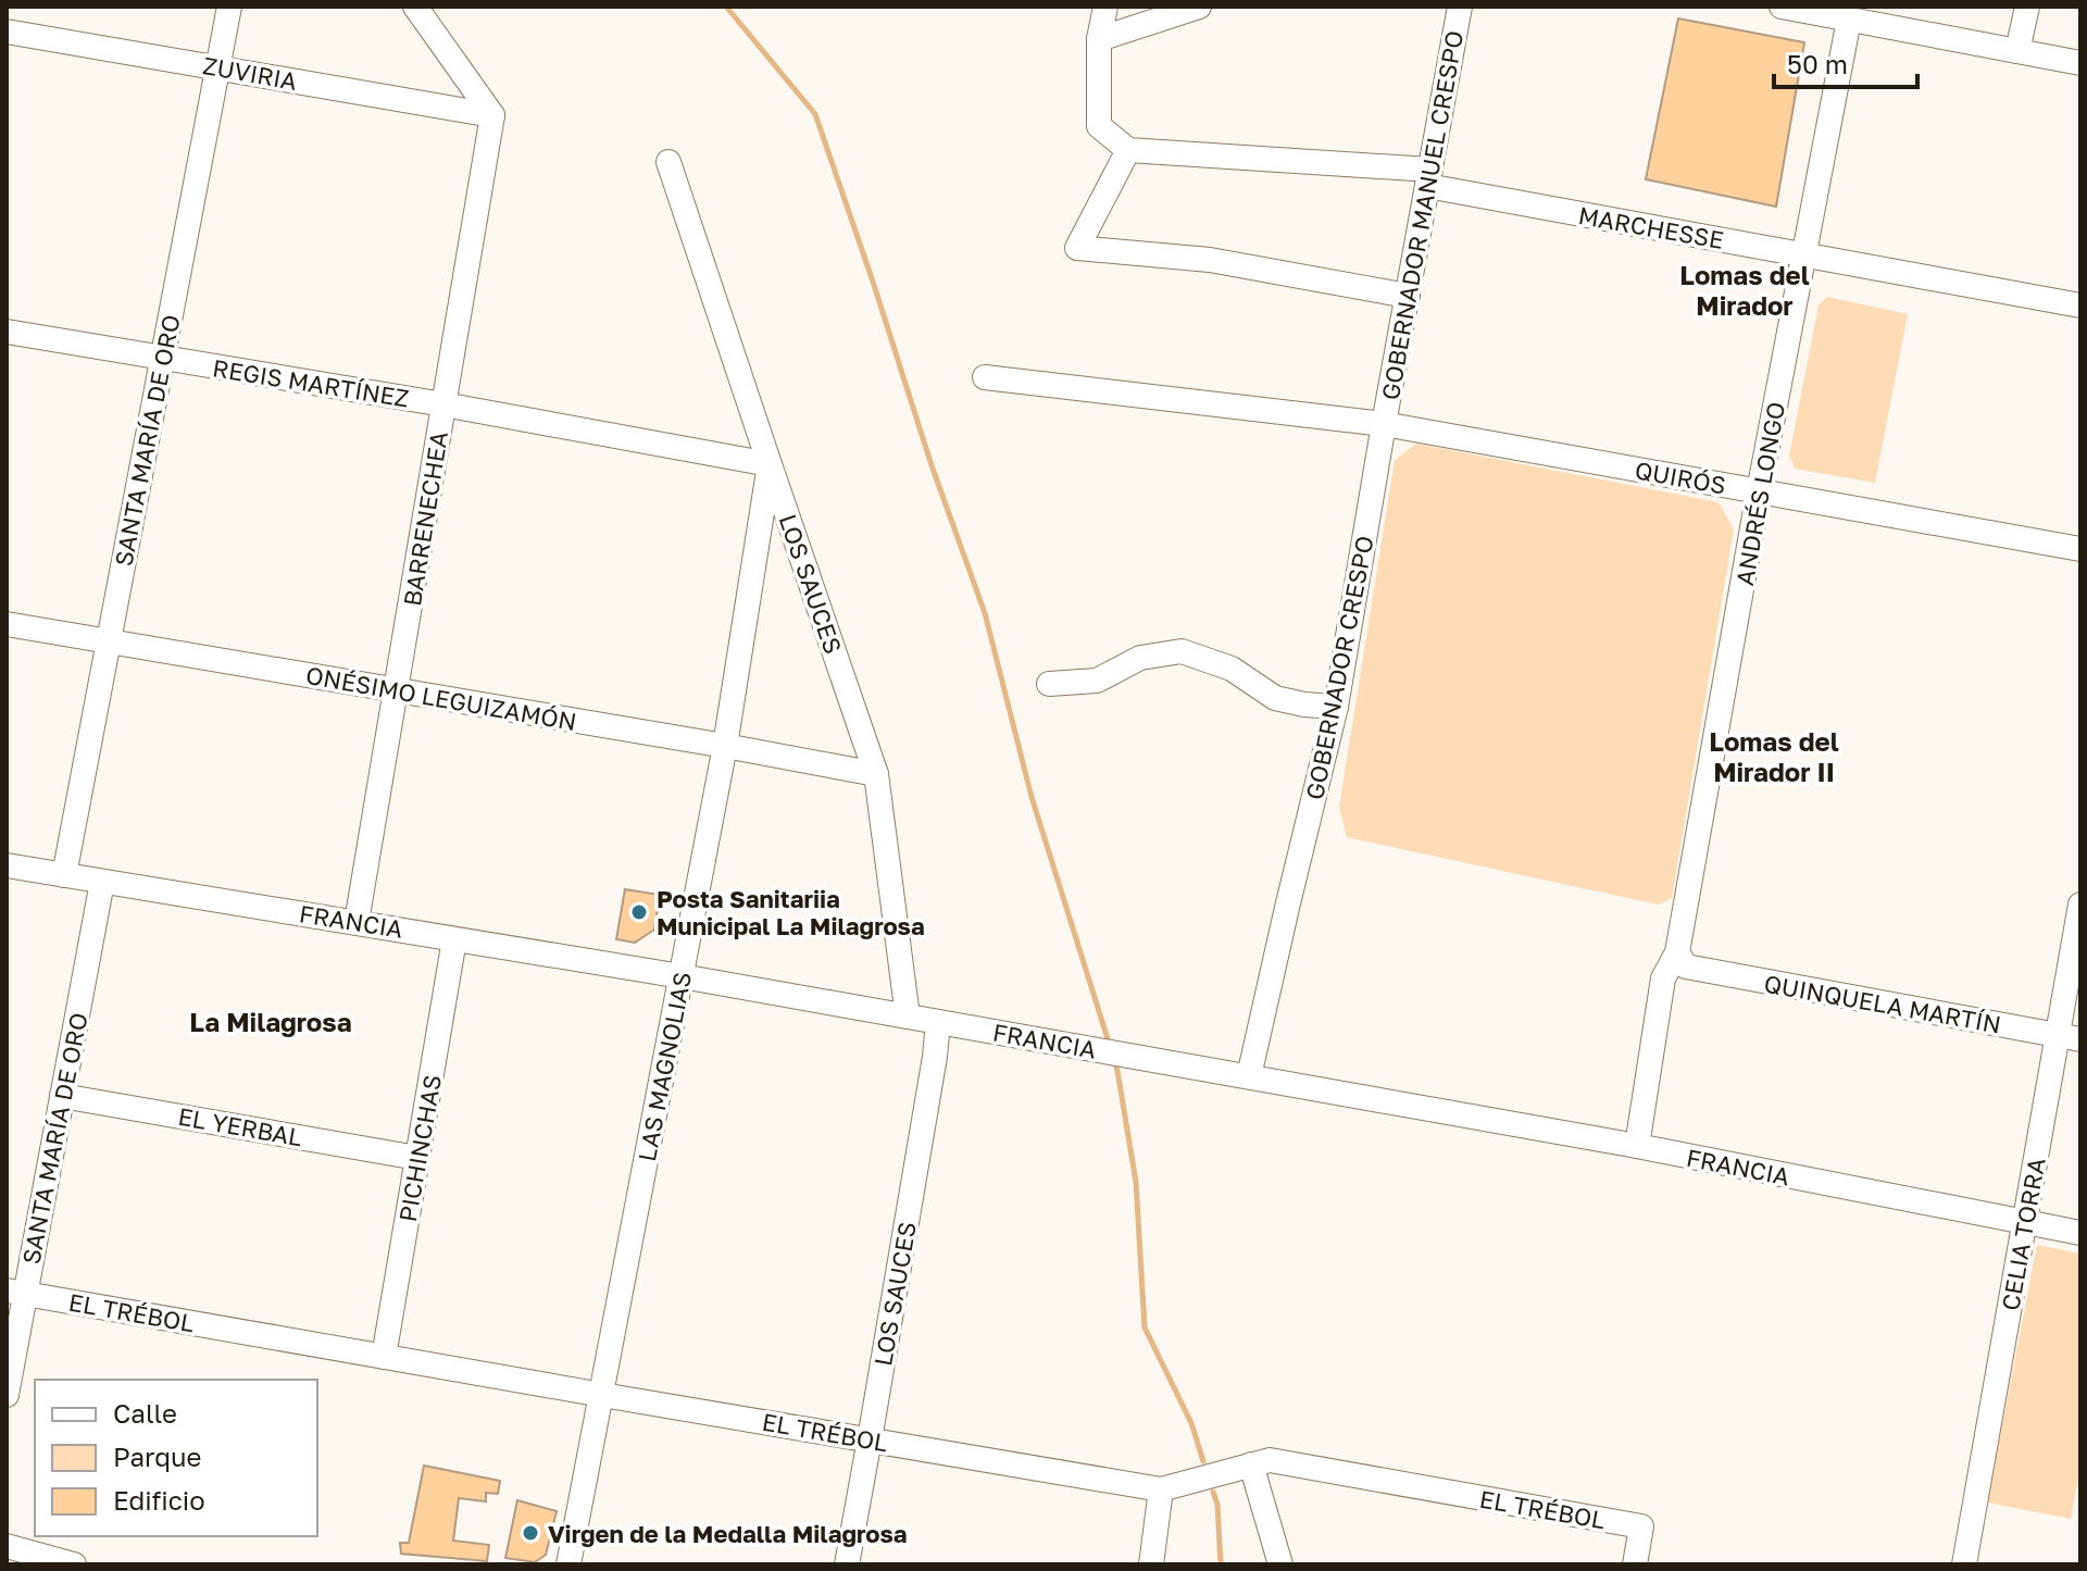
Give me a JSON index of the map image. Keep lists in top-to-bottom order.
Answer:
{
  "streets": {
    "street": [
      "ZUVIRIA",
      "GOBERNADOR MANUEL CRESPO",
      "MARCHESSE",
      "REGIS MARTÍNEZ",
      "SANTA MARÍA DE ORO",
      "QUIRÓS",
      "ANDRÉS LONGO",
      "BARRENECHEA",
      "LOS SAUCES",
      "GOBERNADOR CRESPO",
      "ONÉSIMO LEGUIZAMÓN",
      "FRANCIA",
      "QUINQUELA MARTÍN",
      "LAS MAGNOLIAS",
      "EL YERBAL",
      "PICHINCHAS",
      "CELIA TORRA",
      "EL TRÉBOL"
    ]
  },
  "crossings": [
    ["ZUVIRIA", "SANTA MARÍA DE ORO"],
    ["ZUVIRIA", "BARRENECHEA"],
    ["GOBERNADOR MANUEL CRESPO", "MARCHESSE"],
    ["GOBERNADOR MANUEL CRESPO", "QUIRÓS"],
    ["GOBERNADOR MANUEL CRESPO", "GOBERNADOR CRESPO"],
    ["MARCHESSE", "ANDRÉS LONGO"],
    ["REGIS MARTÍNEZ", "SANTA MARÍA DE ORO"],
    ["REGIS MARTÍNEZ", "BARRENECHEA"],
    ["REGIS MARTÍNEZ", "LOS SAUCES"],
    ["REGIS MARTÍNEZ", "LAS MAGNOLIAS"],
    ["SANTA MARÍA DE ORO", "ONÉSIMO LEGUIZAMÓN"],
    ["SANTA MARÍA DE ORO", "FRANCIA"],
    ["SANTA MARÍA DE ORO", "EL YERBAL"],
    ["SANTA MARÍA DE ORO", "EL TRÉBOL"],
    ["QUIRÓS", "ANDRÉS LONGO"],
    ["QUIRÓS", "GOBERNADOR CRESPO"],
    ["ANDRÉS LONGO", "FRANCIA"],
    ["ANDRÉS LONGO", "QUINQUELA MARTÍN"],
    ["BARRENECHEA", "ONÉSIMO LEGUIZAMÓN"],
    ["BARRENECHEA", "FRANCIA"],
    ["LOS SAUCES", "ONÉSIMO LEGUIZAMÓN"],
    ["LOS SAUCES", "FRANCIA"],
    ["LOS SAUCES", "LAS MAGNOLIAS"],
    ["LOS SAUCES", "EL TRÉBOL"],
    ["GOBERNADOR CRESPO", "FRANCIA"],
    ["ONÉSIMO LEGUIZAMÓN", "LAS MAGNOLIAS"],
    ["FRANCIA", "LAS MAGNOLIAS"],
    ["FRANCIA", "PICHINCHAS"],
    ["FRANCIA", "CELIA TORRA"],
    ["QUINQUELA MARTÍN", "CELIA TORRA"],
    ["LAS MAGNOLIAS", "EL TRÉBOL"],
    ["EL YERBAL", "PICHINCHAS"],
    ["PICHINCHAS", "EL TRÉBOL"]
  ],
  "districts": ["Lomas del Mirador", "Lomas del Mirador II", "La Milagrosa"],
  "places": ["Posta Sanitariia Municipal La Milagrosa", "Virgen de la Medalla Milagrosa"],
  "legend": ["Calle", "Parque", "Edificio"],
  "scale_bar": "50 m"
}
